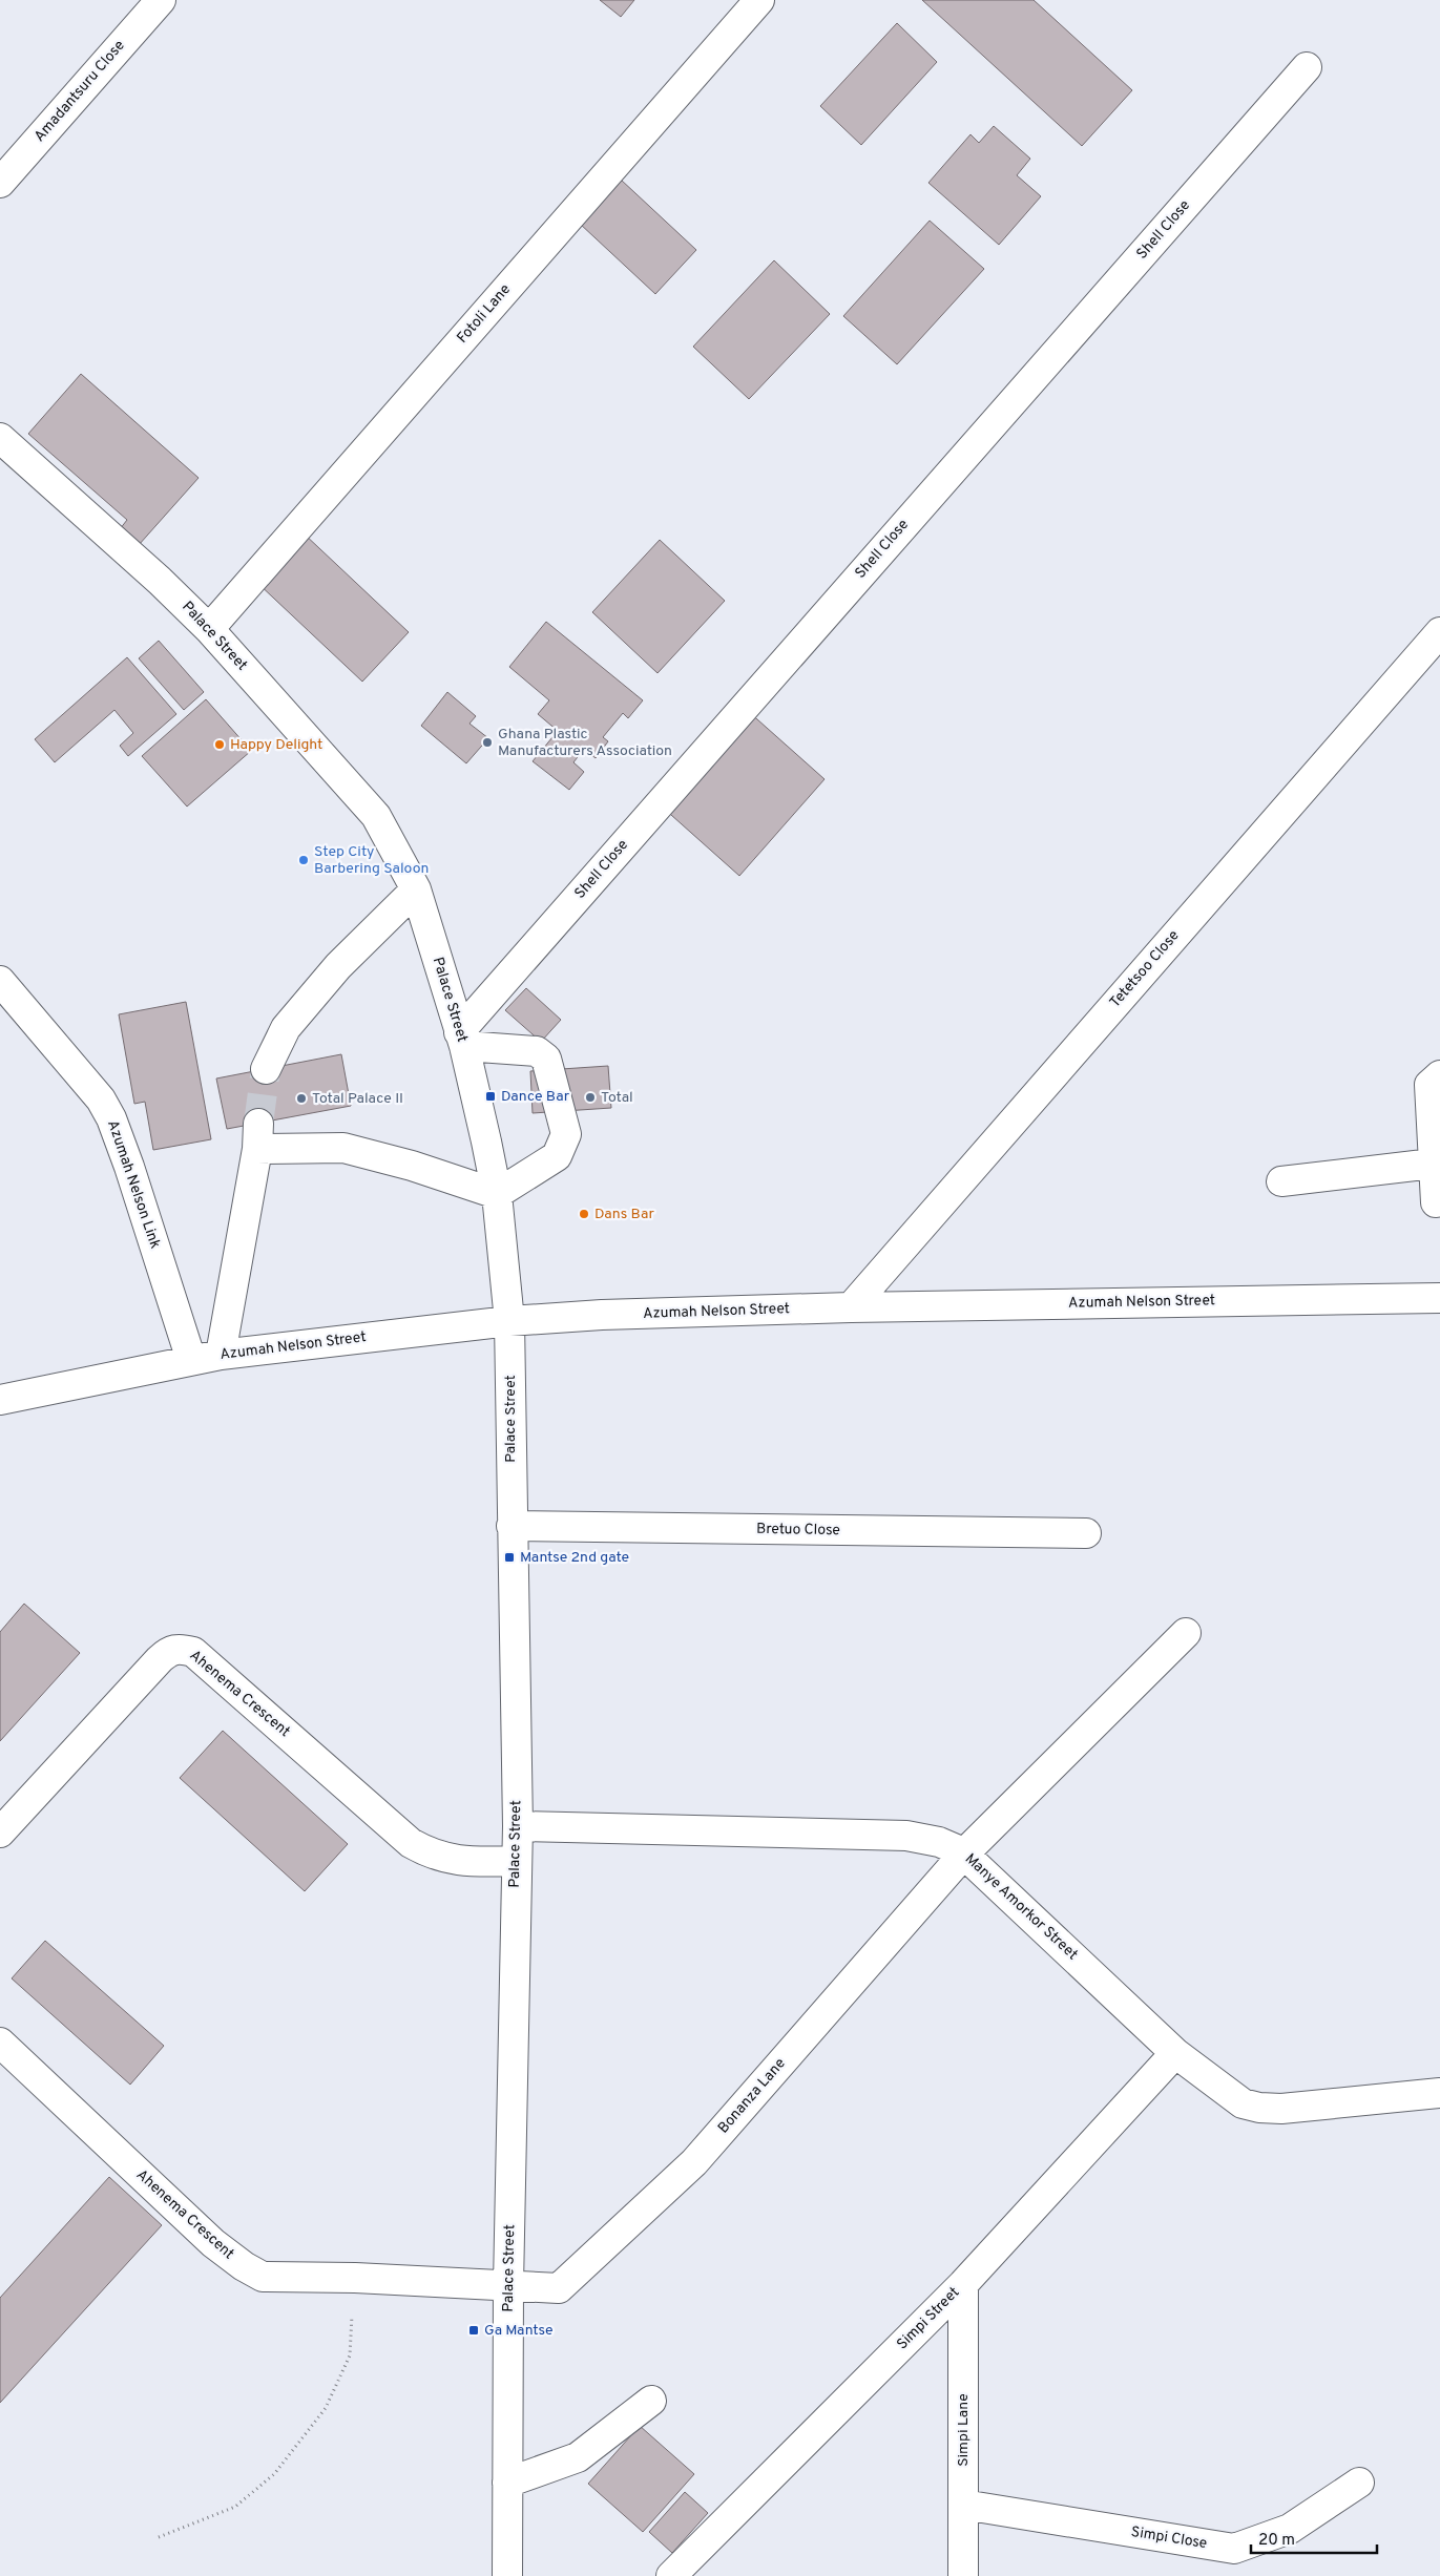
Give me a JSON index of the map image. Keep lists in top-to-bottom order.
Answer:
{
  "streets": {
    "street": [
      "Amadantsuru Close",
      "Shell Close",
      "Fotoli Lane",
      "Palace Street",
      "Tetetsoo Close",
      "Azumah Nelson Link",
      "Azumah Nelson Street",
      "Bretuo Close",
      "Ahenema Crescent",
      "Manye Amorkor Street",
      "Bonanza Lane",
      "Simpi Street",
      "Simpi Lane",
      "Simpi Close"
    ]
  },
  "crossings": [
    ["Shell Close", "Palace Street"],
    ["Fotoli Lane", "Palace Street"],
    ["Palace Street", "Azumah Nelson Street"],
    ["Palace Street", "Bretuo Close"],
    ["Palace Street", "Ahenema Crescent"],
    ["Palace Street", "Manye Amorkor Street"],
    ["Palace Street", "Bonanza Lane"],
    ["Tetetsoo Close", "Azumah Nelson Street"],
    ["Azumah Nelson Link", "Azumah Nelson Street"],
    ["Ahenema Crescent", "Bonanza Lane"],
    ["Manye Amorkor Street", "Bonanza Lane"],
    ["Manye Amorkor Street", "Simpi Street"],
    ["Simpi Street", "Simpi Lane"],
    ["Simpi Lane", "Simpi Close"]
  ],
  "places": {
    "other": [
      "Ghana Plastic Manufacturers Association",
      "Happy Delight",
      "Step City Barbering Saloon",
      "Total",
      "Total Palace II",
      "Dans Bar"
    ],
    "transit": ["Dance Bar", "Mantse 2nd gate", "Ga Mantse"]
  },
  "scale_bar": "20 m"
}
